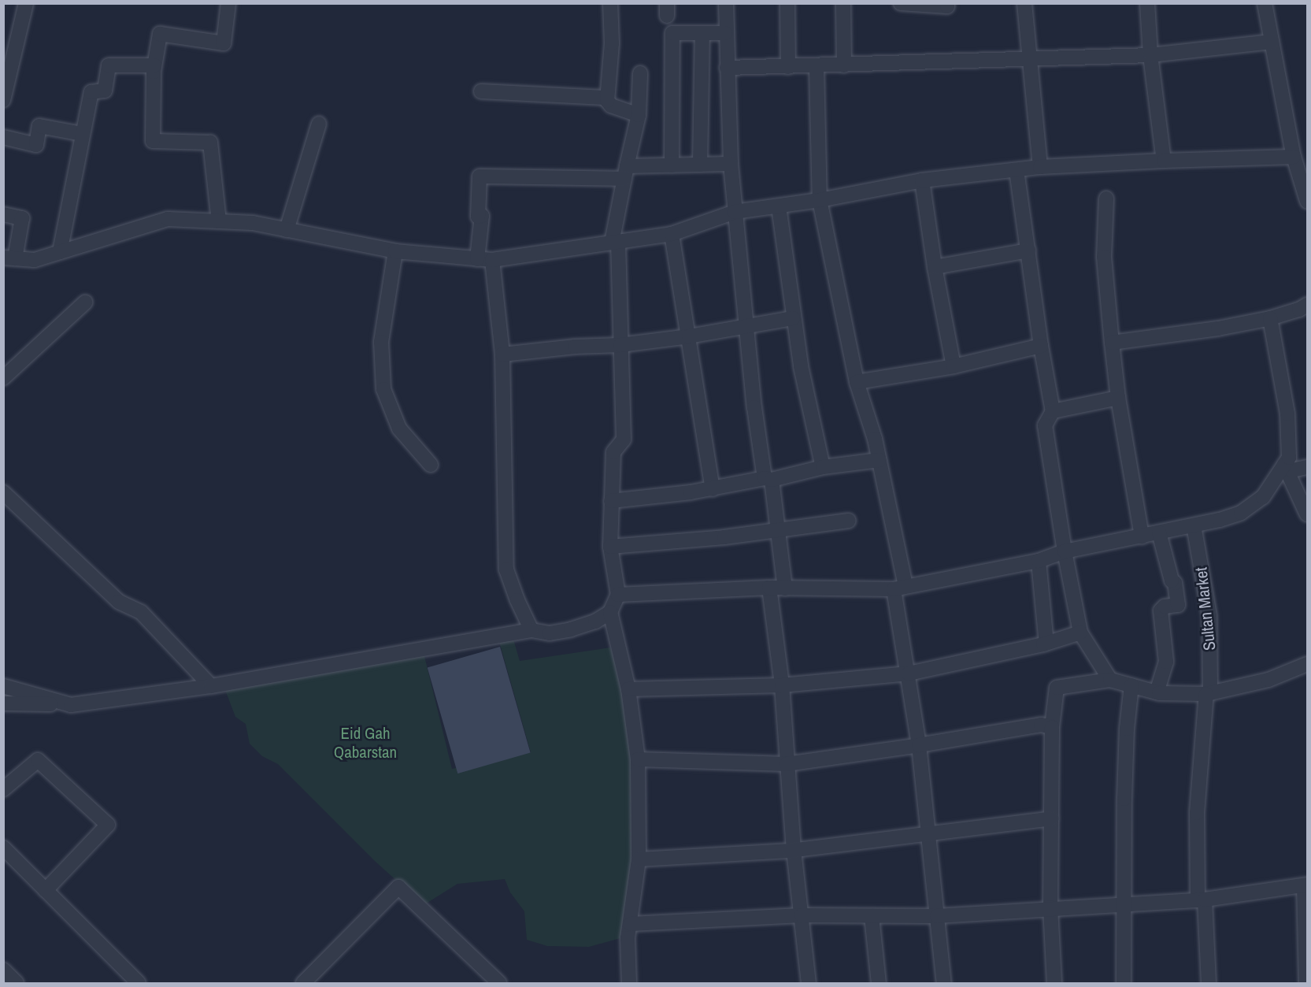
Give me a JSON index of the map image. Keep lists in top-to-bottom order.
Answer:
{
  "streets": {
    "street": ["Sultan Market"]
  },
  "parks": ["Eid Gah Qabarstan"]
}
